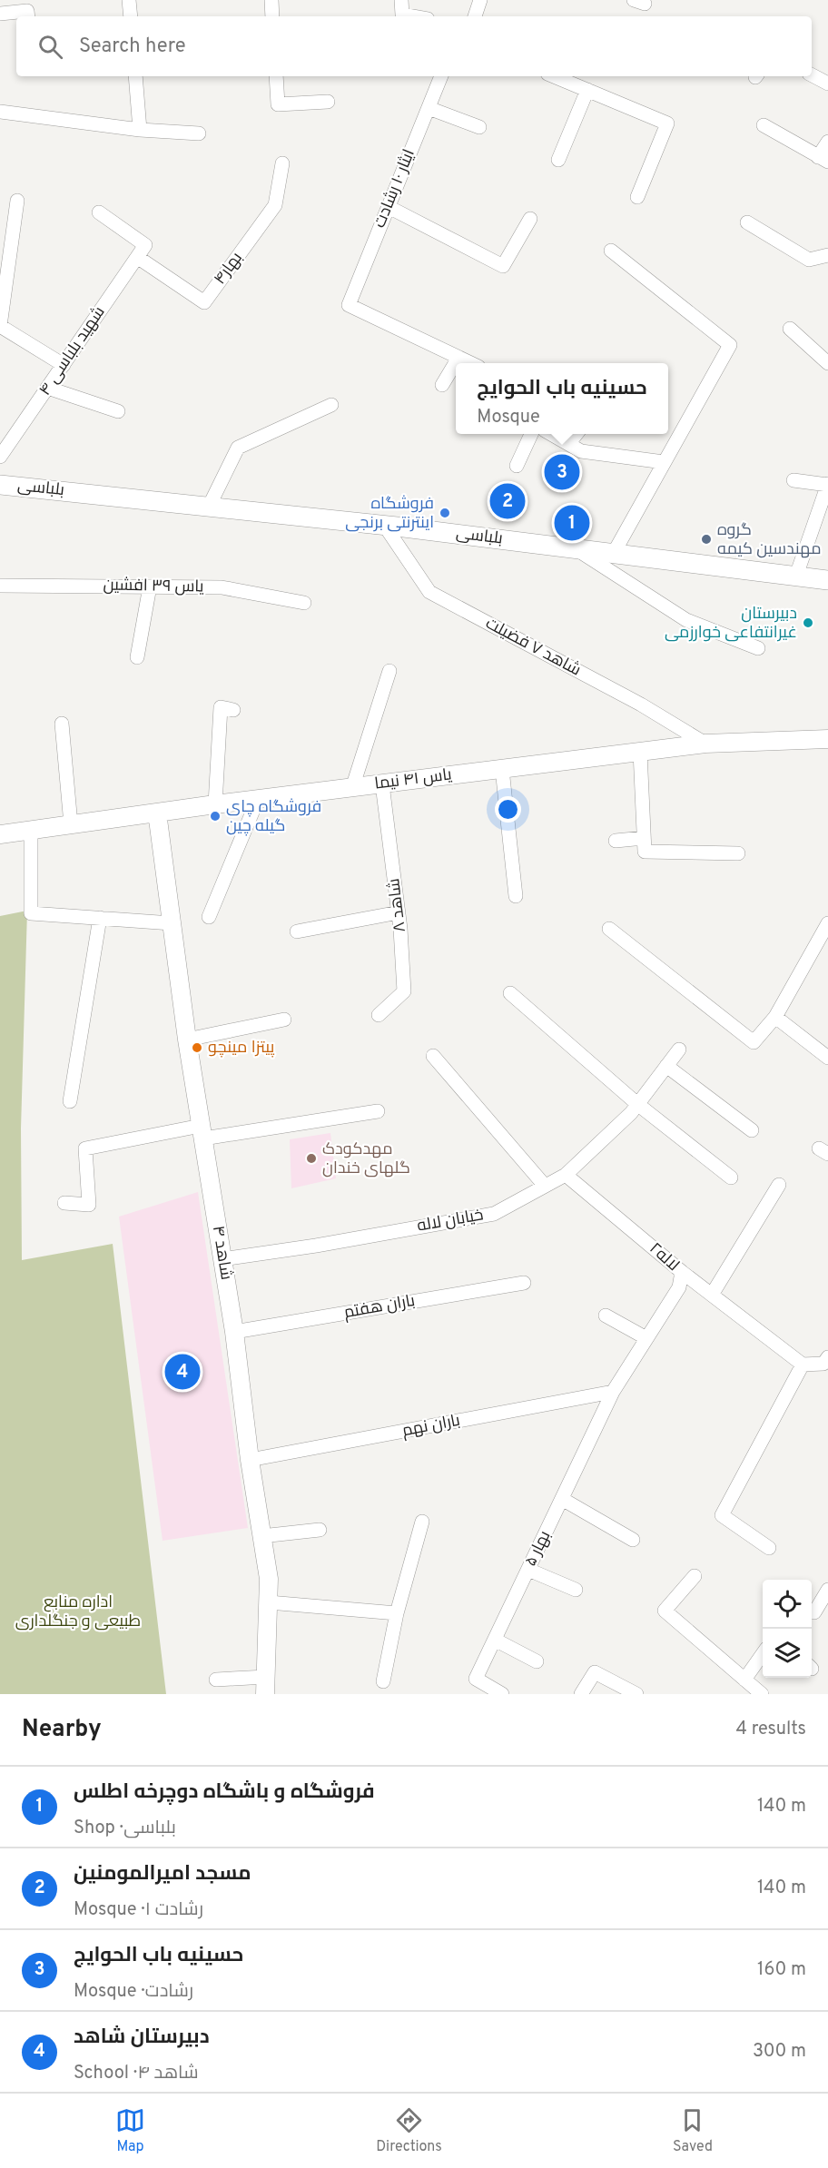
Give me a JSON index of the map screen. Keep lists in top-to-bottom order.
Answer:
{
  "streets": {
    "main road": ["بلباسی"],
    "street": [
      "ایثار ۱۰ رشادت",
      "بهار۴",
      "شهید بلباسی ۴",
      "یاس ۳۹ افشین",
      "شاهد ۷ فضیلت",
      "یاس ۴۱ نیما",
      "شاهد ۸",
      "خیابان لاله",
      "شاهد ۴",
      "لاله۲",
      "باران هفتم",
      "باران نهم",
      "بهار ۵"
    ]
  },
  "crossings": [
    ["بهار۴", "شهید بلباسی ۴"],
    ["بلباسی", "شاهد ۷ فضیلت"],
    ["شاهد ۷ فضیلت", "یاس ۴۱ نیما"],
    ["یاس ۴۱ نیما", "شاهد ۸"],
    ["یاس ۴۱ نیما", "شاهد ۴"],
    ["خیابان لاله", "شاهد ۴"],
    ["خیابان لاله", "لاله۲"],
    ["شاهد ۴", "باران هفتم"],
    ["شاهد ۴", "باران نهم"],
    ["لاله۲", "باران نهم"],
    ["لاله۲", "بهار ۵"],
    ["باران نهم", "بهار ۵"]
  ],
  "parks": ["اداره منابع طبیعی و جنگلداری"],
  "places": [
    "فروشگاه اینترنتی برنجی",
    "گروه مهندسین کیمه",
    "دبیرستان غیرانتفاعی خوارزمی",
    "فروشگاه چای گیله‌ چین",
    "پیتزا مینچو",
    "مهدکودک گلهای خندان"
  ],
  "page": {
    "search": "Search here",
    "popup": ["حسینیه باب الحوایج", "Mosque"],
    "pins": [
      "3",
      "2",
      "1",
      "4"
    ],
    "heading": ["Nearby", "4 results"],
    "list": [
      {
        "mark": "1",
        "name": "فروشگاه و باشگاه دوچرخه اطلس",
        "note": "Shop · بلباسی",
        "value": "140 m"
      },
      {
        "mark": "2",
        "name": "مسجد امیرالمومنین",
        "note": "Mosque · رشادت ۱",
        "value": "140 m"
      },
      {
        "mark": "3",
        "name": "حسینیه باب الحوایج",
        "note": "Mosque · رشادت",
        "value": "160 m"
      },
      {
        "mark": "4",
        "name": "دبیرستان شاهد",
        "note": "School · شاهد ۴",
        "value": "300 m"
      }
    ],
    "nav": ["Map", "Directions", "Saved"]
  }
}
